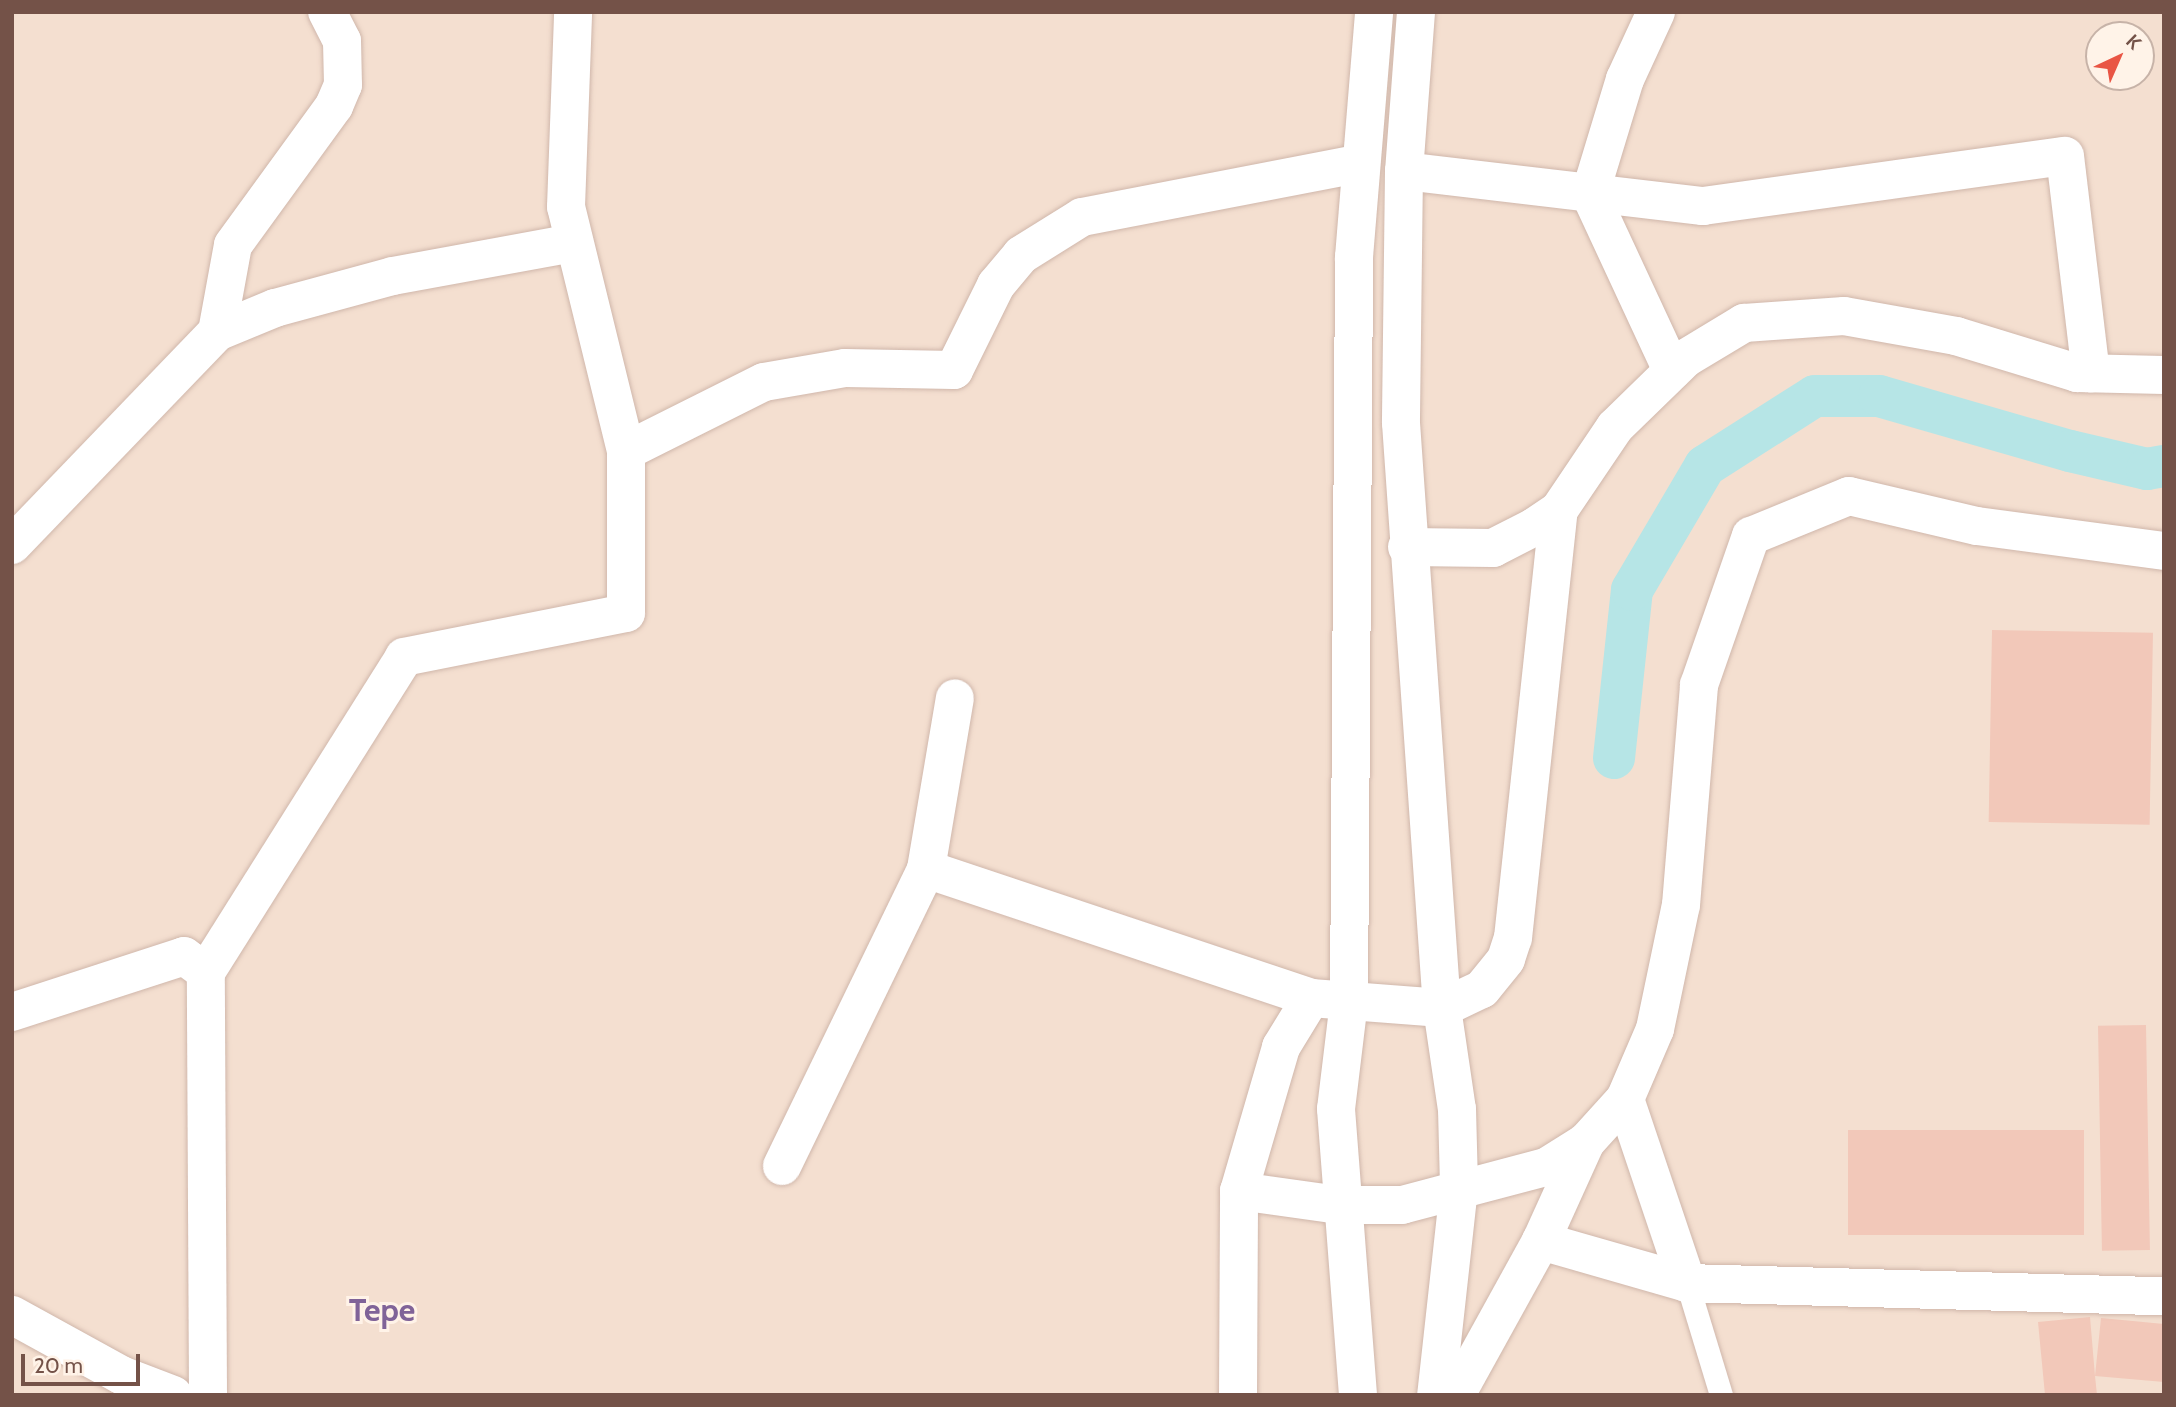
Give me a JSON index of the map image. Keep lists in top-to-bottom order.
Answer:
{
  "districts": ["Tepe"],
  "scale_bar": "20 m",
  "north": "top right"
}
